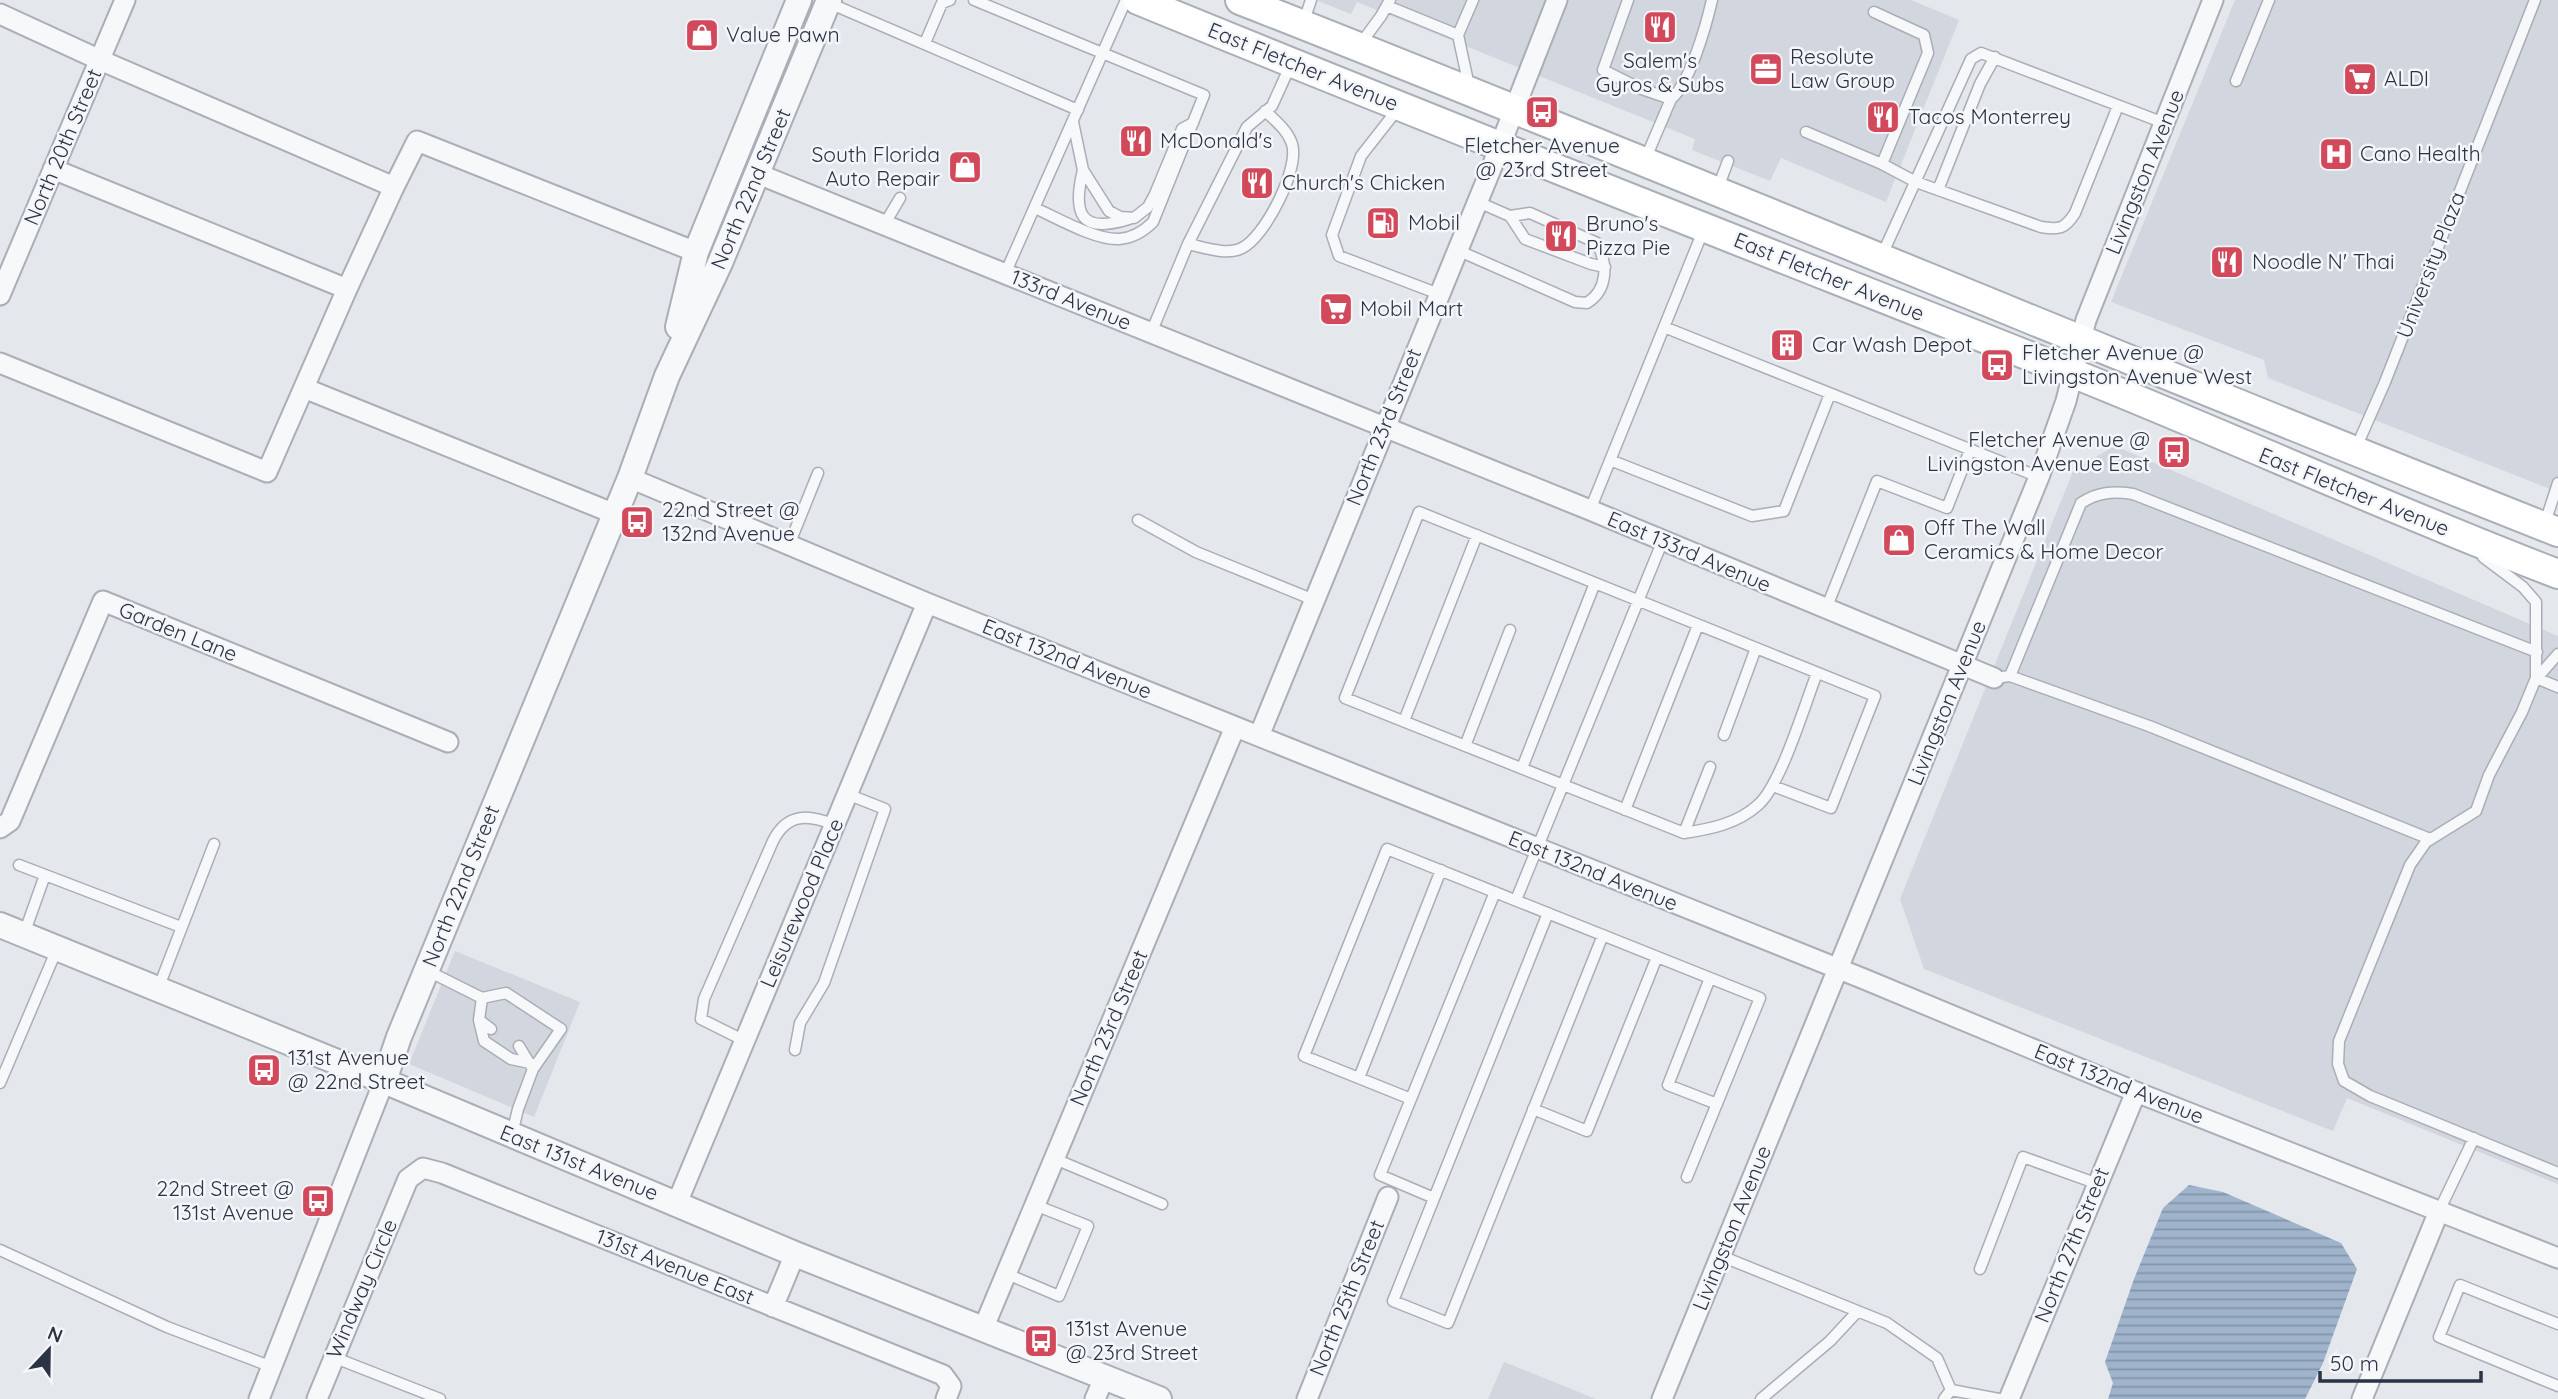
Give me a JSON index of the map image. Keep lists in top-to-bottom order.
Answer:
{
  "streets": {
    "main road": ["East Fletcher Avenue"],
    "street": [
      "North 20th Street",
      "Livingston Avenue",
      "North 22nd Street",
      "133rd Avenue",
      "North 23rd Street",
      "East 133rd Avenue",
      "Garden Lane",
      "East 132nd Avenue",
      "Leisurewood Place",
      "East 131st Avenue",
      "North 27th Street",
      "131st Avenue East",
      "Windway Circle",
      "North 25th Street"
    ],
    "lane": ["University Plaza"]
  },
  "crossings": [
    ["East Fletcher Avenue", "Livingston Avenue"],
    ["East Fletcher Avenue", "University Plaza"],
    ["East Fletcher Avenue", "North 23rd Street"],
    ["Livingston Avenue", "East 133rd Avenue"],
    ["Livingston Avenue", "East 132nd Avenue"],
    ["North 22nd Street", "133rd Avenue"],
    ["North 22nd Street", "East 132nd Avenue"],
    ["North 22nd Street", "East 131st Avenue"],
    ["133rd Avenue", "North 23rd Street"],
    ["133rd Avenue", "East 133rd Avenue"],
    ["North 23rd Street", "East 133rd Avenue"],
    ["North 23rd Street", "East 132nd Avenue"],
    ["North 23rd Street", "East 131st Avenue"],
    ["East 132nd Avenue", "Leisurewood Place"],
    ["East 132nd Avenue", "North 27th Street"],
    ["Leisurewood Place", "East 131st Avenue"],
    ["131st Avenue East", "Windway Circle"]
  ],
  "places": {
    "restaurant": [
      "Salem's Gyros & Subs",
      "Tacos Monterrey",
      "McDonald's",
      "Church's Chicken",
      "Bruno's Pizza Pie",
      "Noodle N' Thai"
    ],
    "shop": ["Value Pawn", "South Florida Auto Repair", "Off The Wall Ceramics & Home Decor"],
    "office": ["Resolute Law Group"],
    "supermarket": ["ALDI", "Mobil Mart"],
    "bus stop": [
      "Fletcher Avenue @ 23rd Street",
      "Fletcher Avenue @ Livingston Avenue West",
      "Fletcher Avenue @ Livingston Avenue East",
      "22nd Street @ 132nd Avenue",
      "131st Avenue @ 22nd Street",
      "22nd Street @ 131st Avenue",
      "131st Avenue @ 23rd Street"
    ],
    "hospital": ["Cano Health"],
    "fuel station": ["Mobil"],
    "building": ["Car Wash Depot"]
  },
  "scale_bar": "50 m",
  "north": "top"
}
